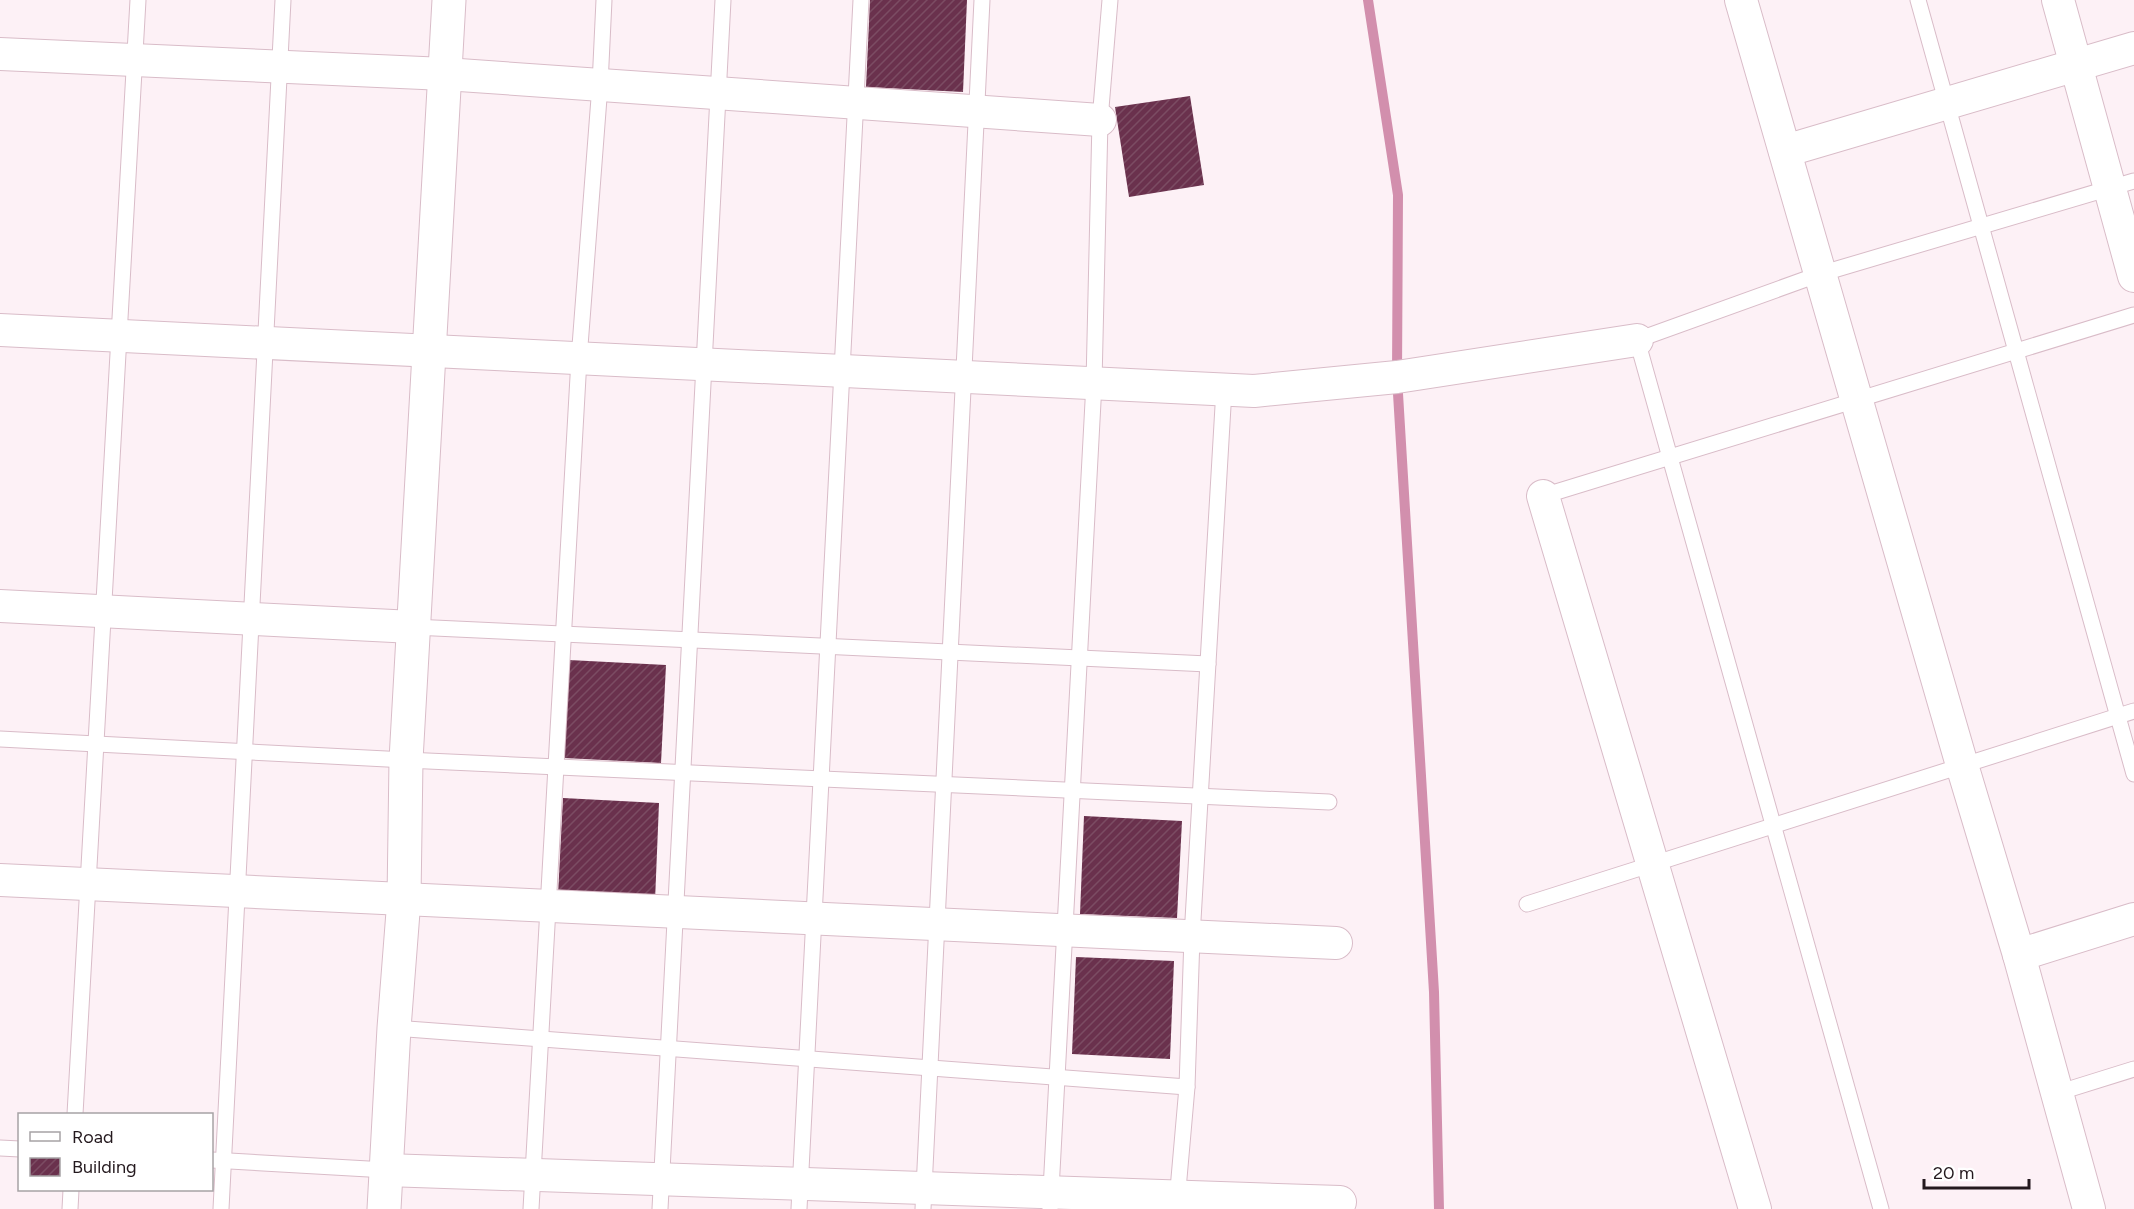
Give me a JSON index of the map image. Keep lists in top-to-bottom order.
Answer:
{
  "legend": ["Road", "Building"],
  "scale_bar": "20 m"
}
